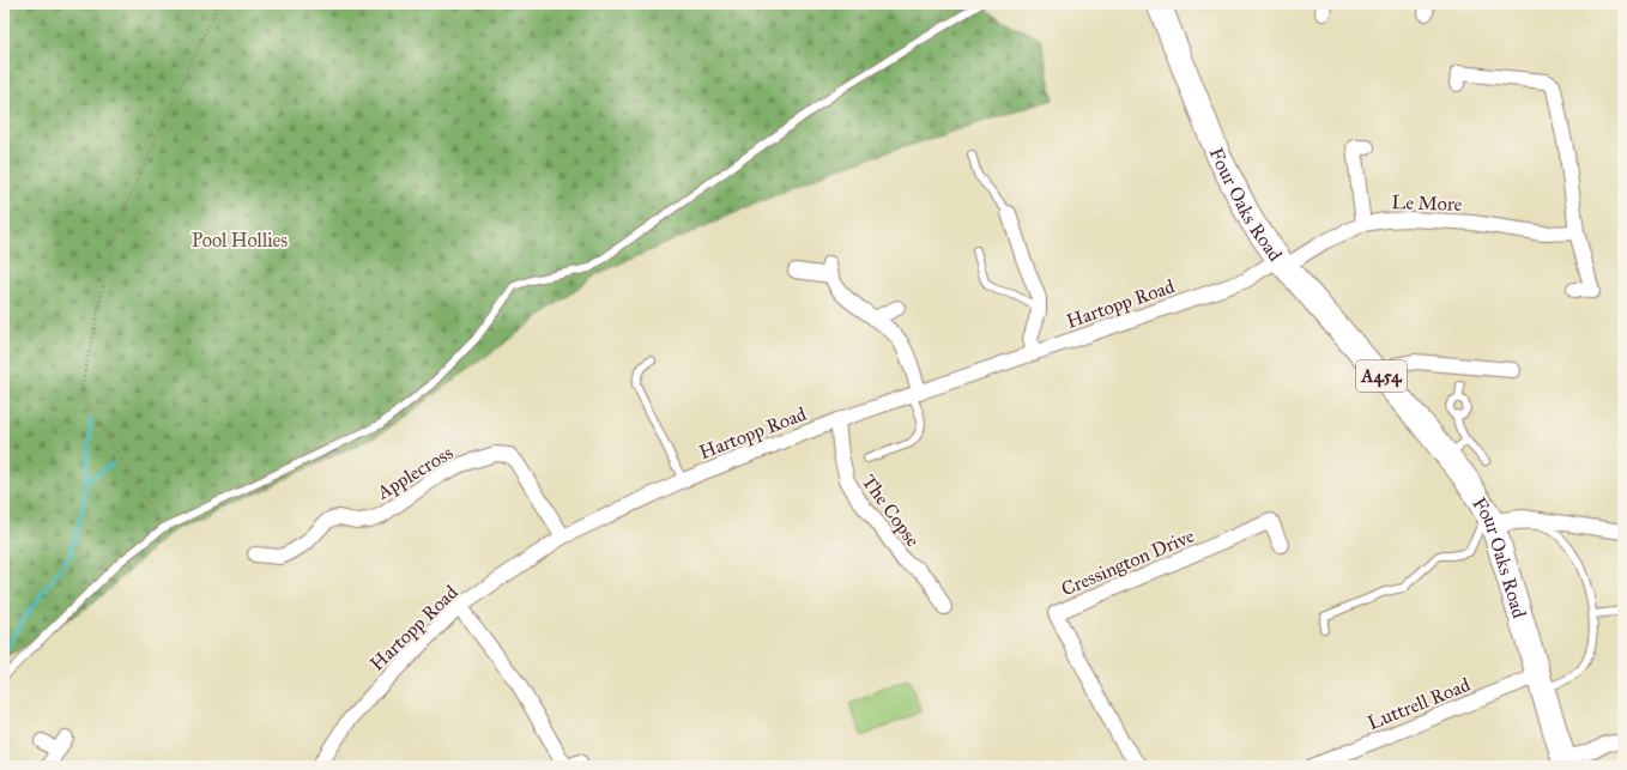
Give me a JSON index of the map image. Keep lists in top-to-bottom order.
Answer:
{
  "streets": {
    "main road": ["Four Oaks Road", "A454"],
    "street": [
      "Le More",
      "Hartopp Road",
      "Applecross",
      "The Copse",
      "Cressington Drive",
      "Luttrell Road"
    ]
  },
  "crossings": [
    ["Four Oaks Road", "Le More"],
    ["Four Oaks Road", "Hartopp Road"],
    ["Four Oaks Road", "Luttrell Road"],
    ["Le More", "Hartopp Road"],
    ["Hartopp Road", "Applecross"],
    ["Hartopp Road", "The Copse"]
  ],
  "parks": ["Pool Hollies"]
}
